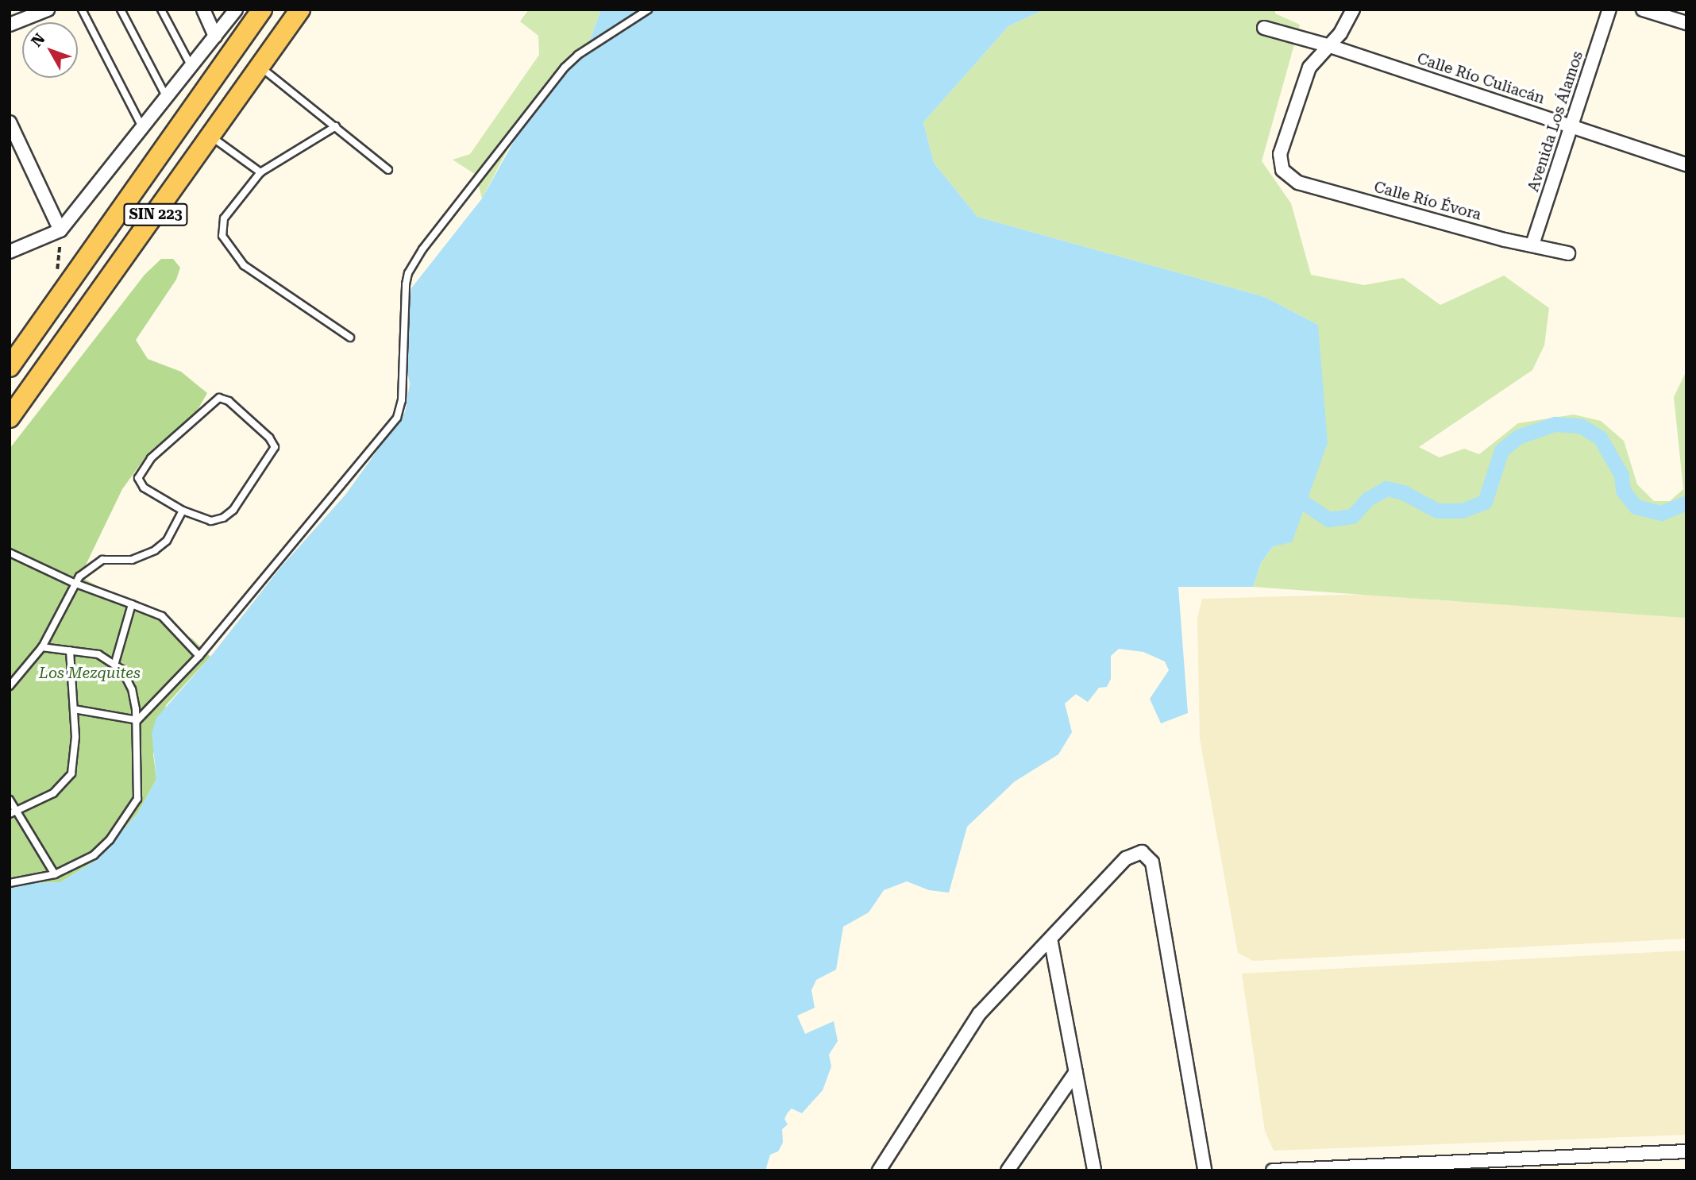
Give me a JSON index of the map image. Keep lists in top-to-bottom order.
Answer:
{
  "streets": {
    "main road": ["SIN 223"],
    "street": ["Calle Río Culiacán", "Avenida Los Álamos", "Calle Río Évora"]
  },
  "crossings": [
    ["Calle Río Culiacán", "Avenida Los Álamos"],
    ["Calle Río Culiacán", "Calle Río Évora"],
    ["Avenida Los Álamos", "Calle Río Évora"]
  ],
  "parks": ["Los Mezquites"],
  "north": "top left"
}
